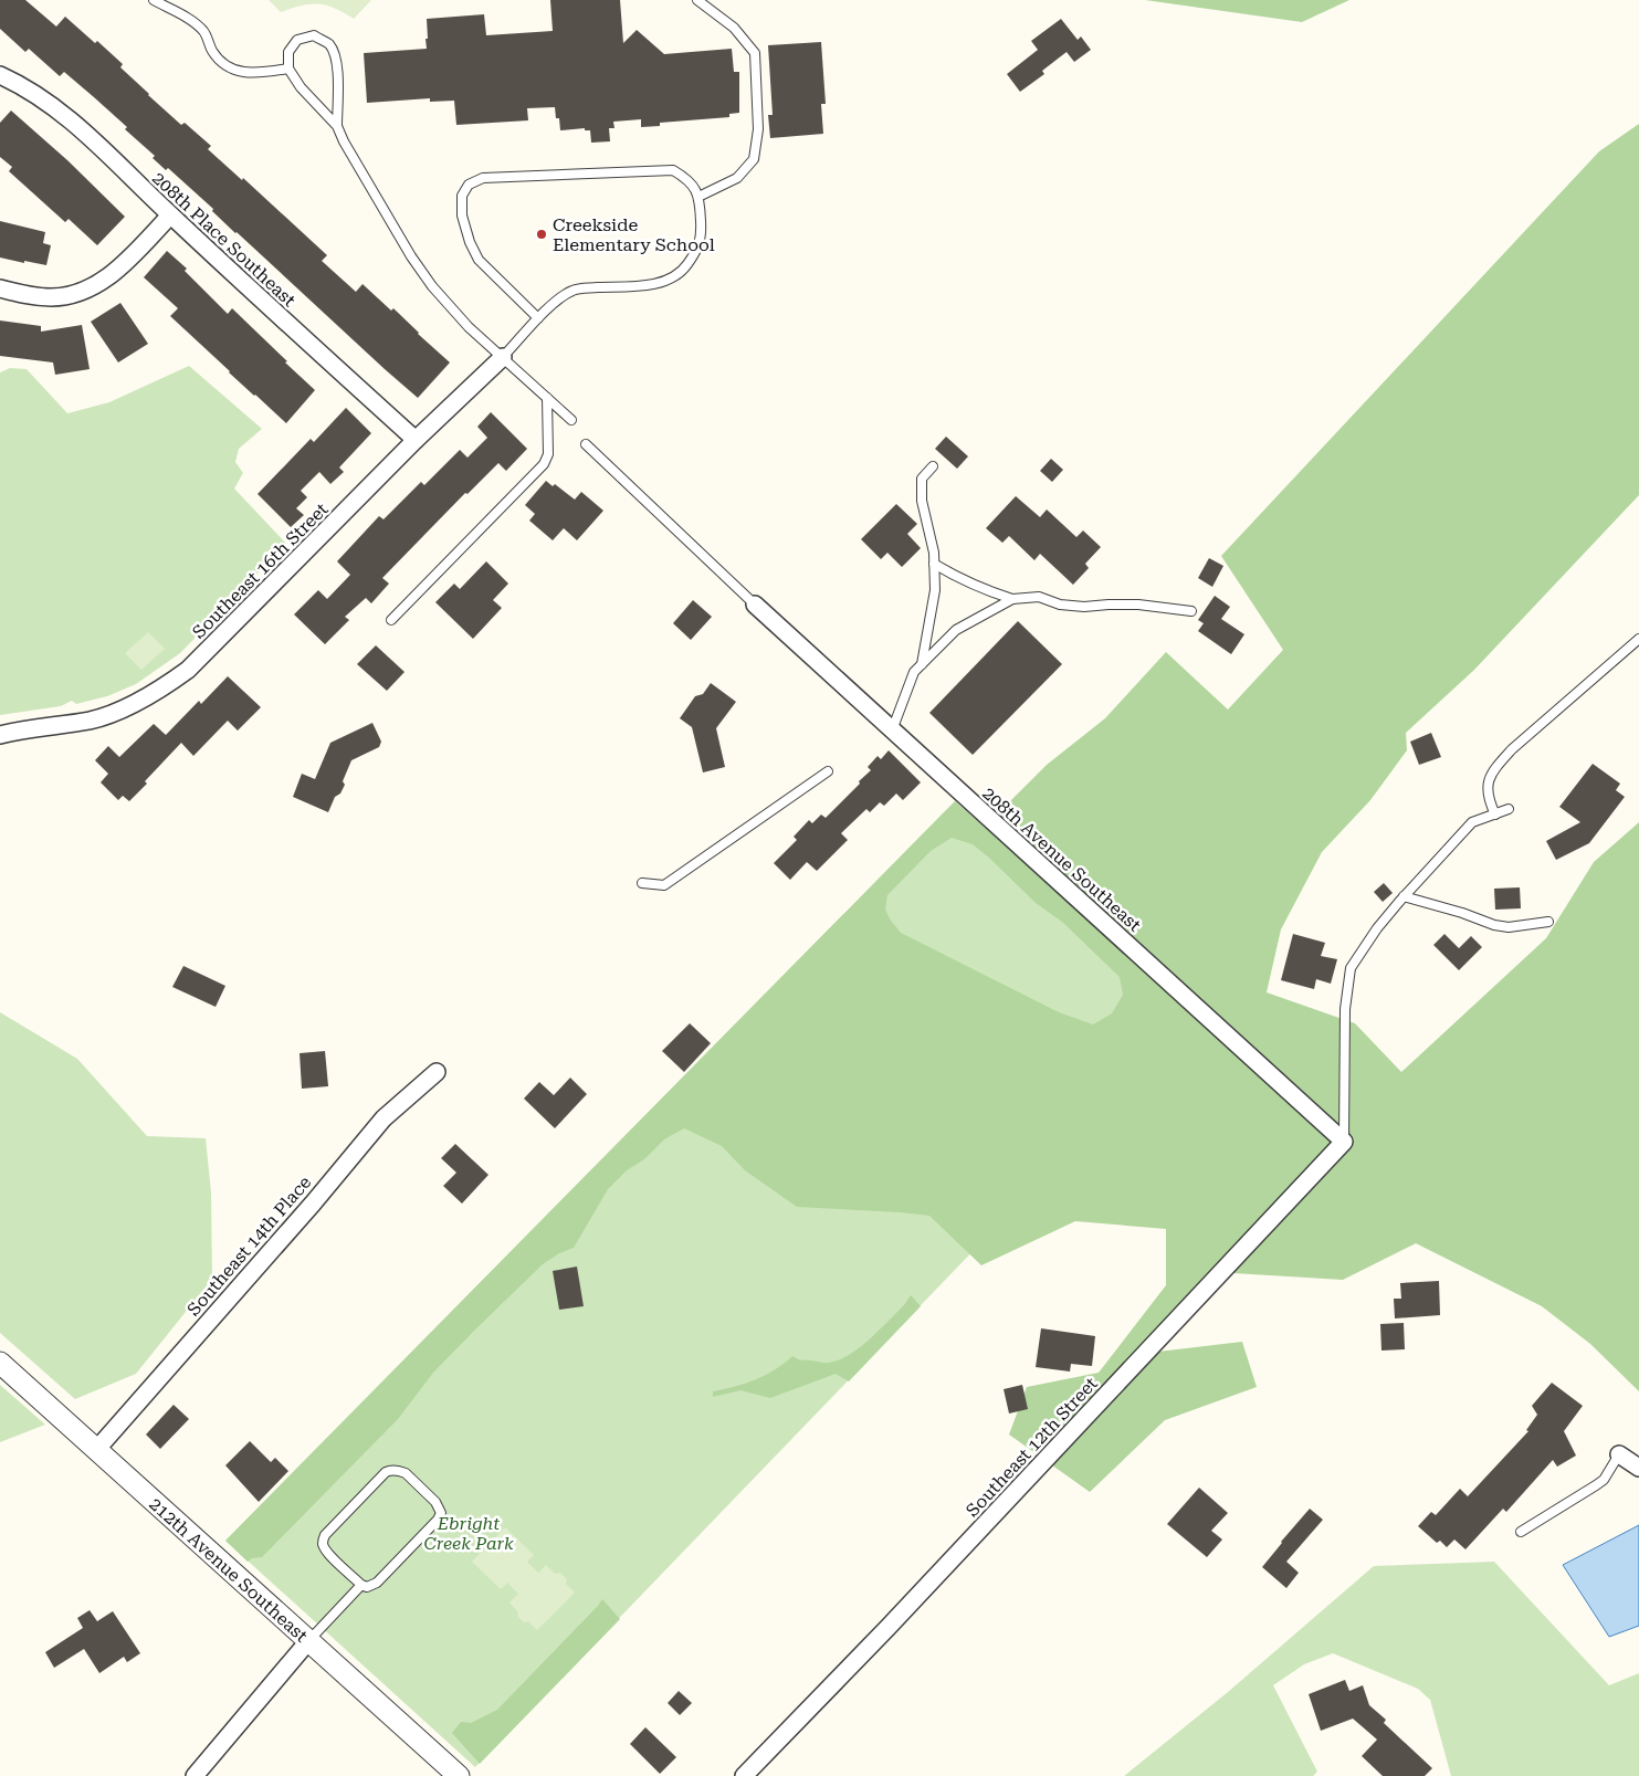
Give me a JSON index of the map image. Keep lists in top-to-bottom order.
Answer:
{
  "streets": {
    "street": [
      "208th Place Southeast",
      "Southeast 16th Street",
      "208th Avenue Southeast",
      "Southeast 14th Place",
      "Southeast 12th Street",
      "212th Avenue Southeast"
    ]
  },
  "crossings": [
    ["208th Place Southeast", "Southeast 16th Street"],
    ["208th Avenue Southeast", "Southeast 12th Street"],
    ["Southeast 14th Place", "212th Avenue Southeast"]
  ],
  "parks": ["Ebright Creek Park"],
  "places": ["Creekside Elementary School"]
}
